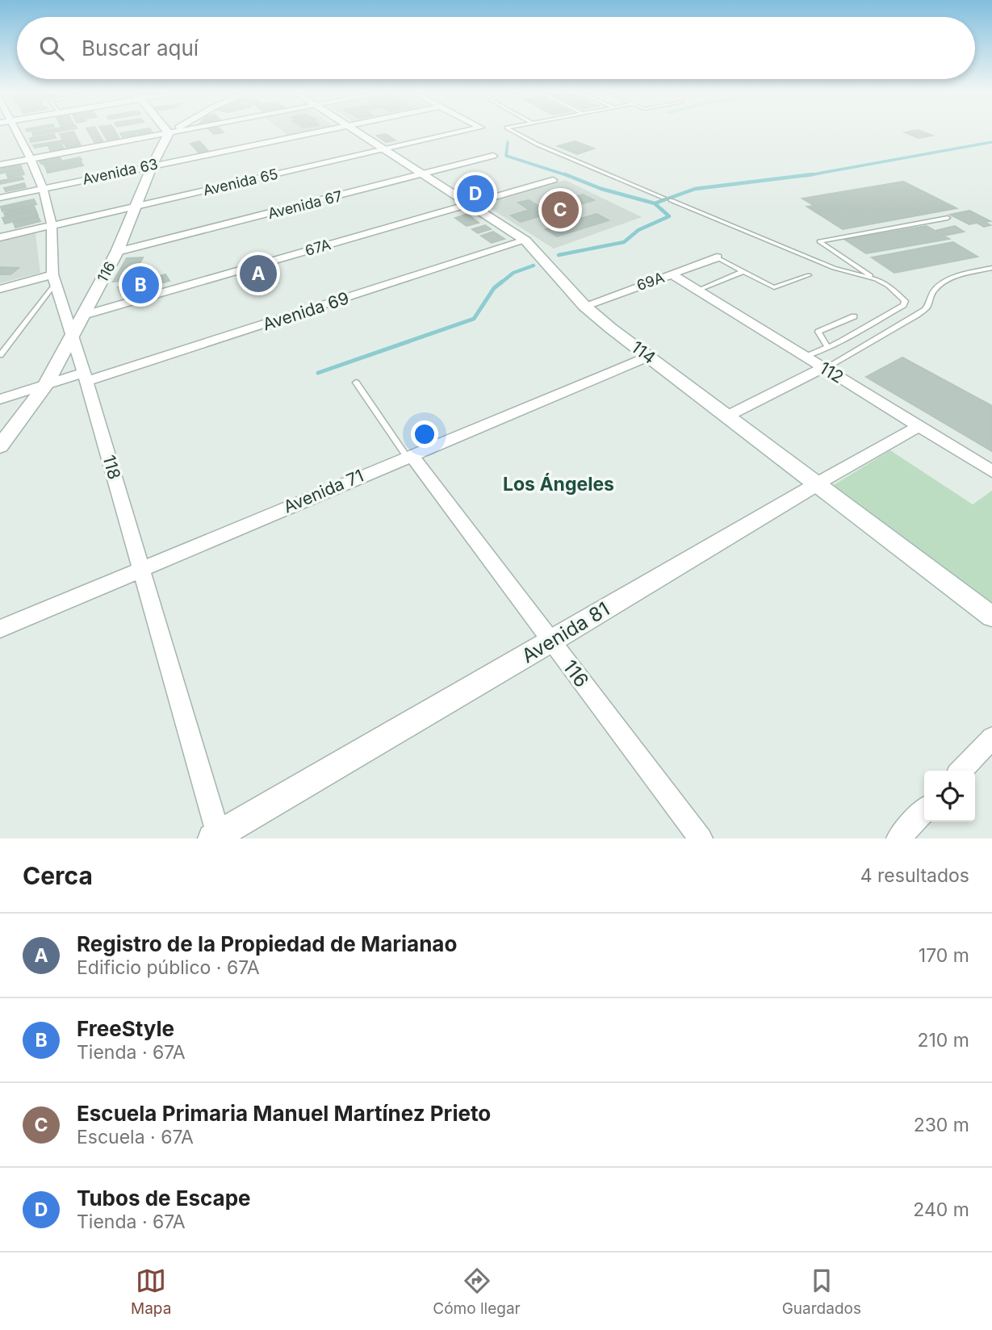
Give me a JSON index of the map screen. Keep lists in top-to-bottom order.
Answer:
{
  "streets": {
    "street": [
      "Avenida 63",
      "Avenida 65",
      "Avenida 67",
      "67A",
      "116",
      "69A",
      "Avenida 69",
      "114",
      "112",
      "118",
      "Avenida 71",
      "Avenida 81"
    ]
  },
  "crossings": [
    ["Avenida 63", "116"],
    ["Avenida 63", "118"],
    ["Avenida 65", "116"],
    ["Avenida 65", "114"],
    ["Avenida 65", "118"],
    ["Avenida 67", "116"],
    ["Avenida 67", "114"],
    ["67A", "116"],
    ["67A", "114"],
    ["116", "Avenida 69"],
    ["116", "118"],
    ["116", "Avenida 71"],
    ["116", "Avenida 81"],
    ["69A", "114"],
    ["69A", "112"],
    ["Avenida 69", "114"],
    ["Avenida 69", "118"],
    ["114", "Avenida 71"],
    ["114", "Avenida 81"],
    ["112", "Avenida 81"],
    ["118", "Avenida 71"],
    ["118", "Avenida 81"]
  ],
  "districts": ["Los Ángeles"],
  "page": {
    "search": "Buscar aquí",
    "pins": [
      "D",
      "C",
      "A",
      "B"
    ],
    "heading": ["Cerca", "4 resultados"],
    "list": [
      {
        "mark": "A",
        "name": "Registro de la Propiedad de Marianao",
        "note": "Edificio público · 67A",
        "value": "170 m"
      },
      {
        "mark": "B",
        "name": "FreeStyle",
        "note": "Tienda · 67A",
        "value": "210 m"
      },
      {
        "mark": "C",
        "name": "Escuela Primaria Manuel Martínez Prieto",
        "note": "Escuela · 67A",
        "value": "230 m"
      },
      {
        "mark": "D",
        "name": "Tubos de Escape",
        "note": "Tienda · 67A",
        "value": "240 m"
      }
    ],
    "nav": ["Mapa", "Cómo llegar", "Guardados"]
  }
}
